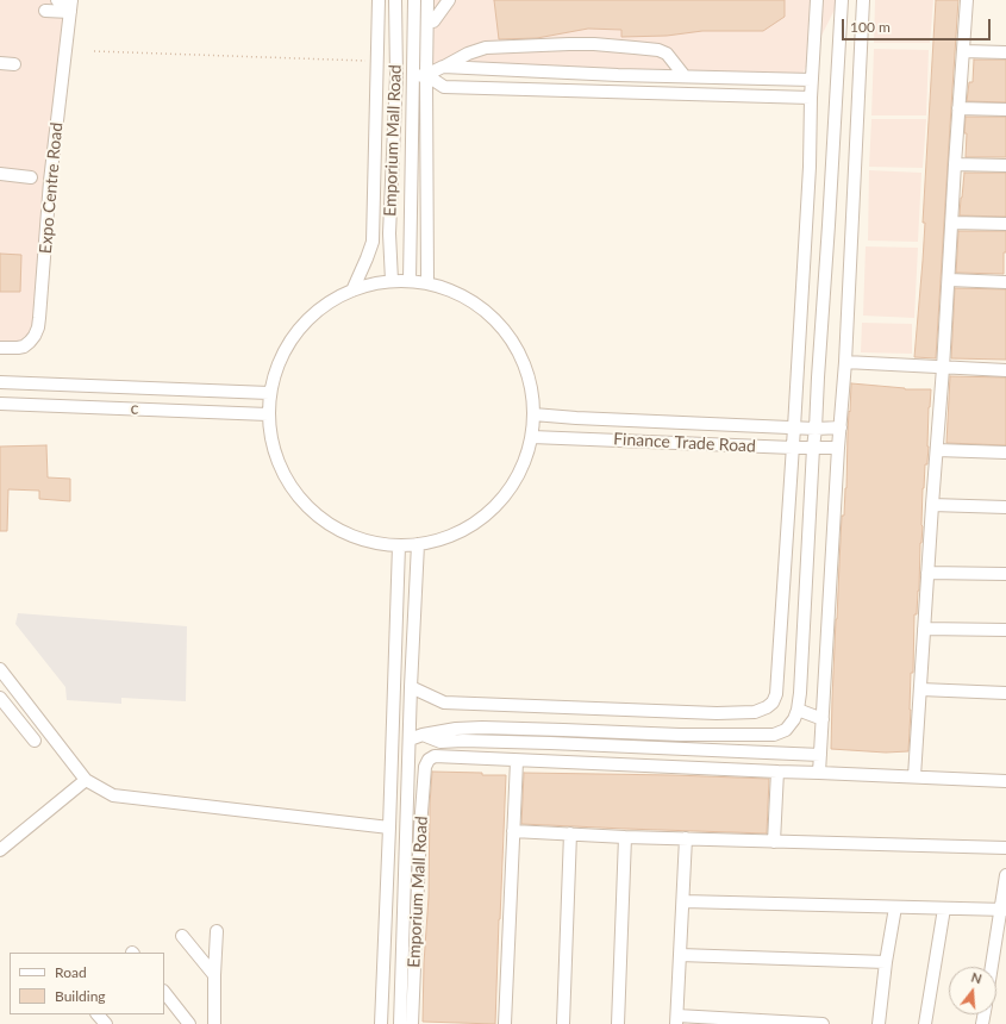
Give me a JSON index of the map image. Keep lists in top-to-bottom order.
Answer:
{
  "streets": {
    "street": [
      "Emporium Mall Road",
      "Expo Centre Road",
      "c",
      "Finance Trade Road"
    ]
  },
  "legend": ["Road", "Building"],
  "scale_bar": "100 m",
  "north": "top"
}
